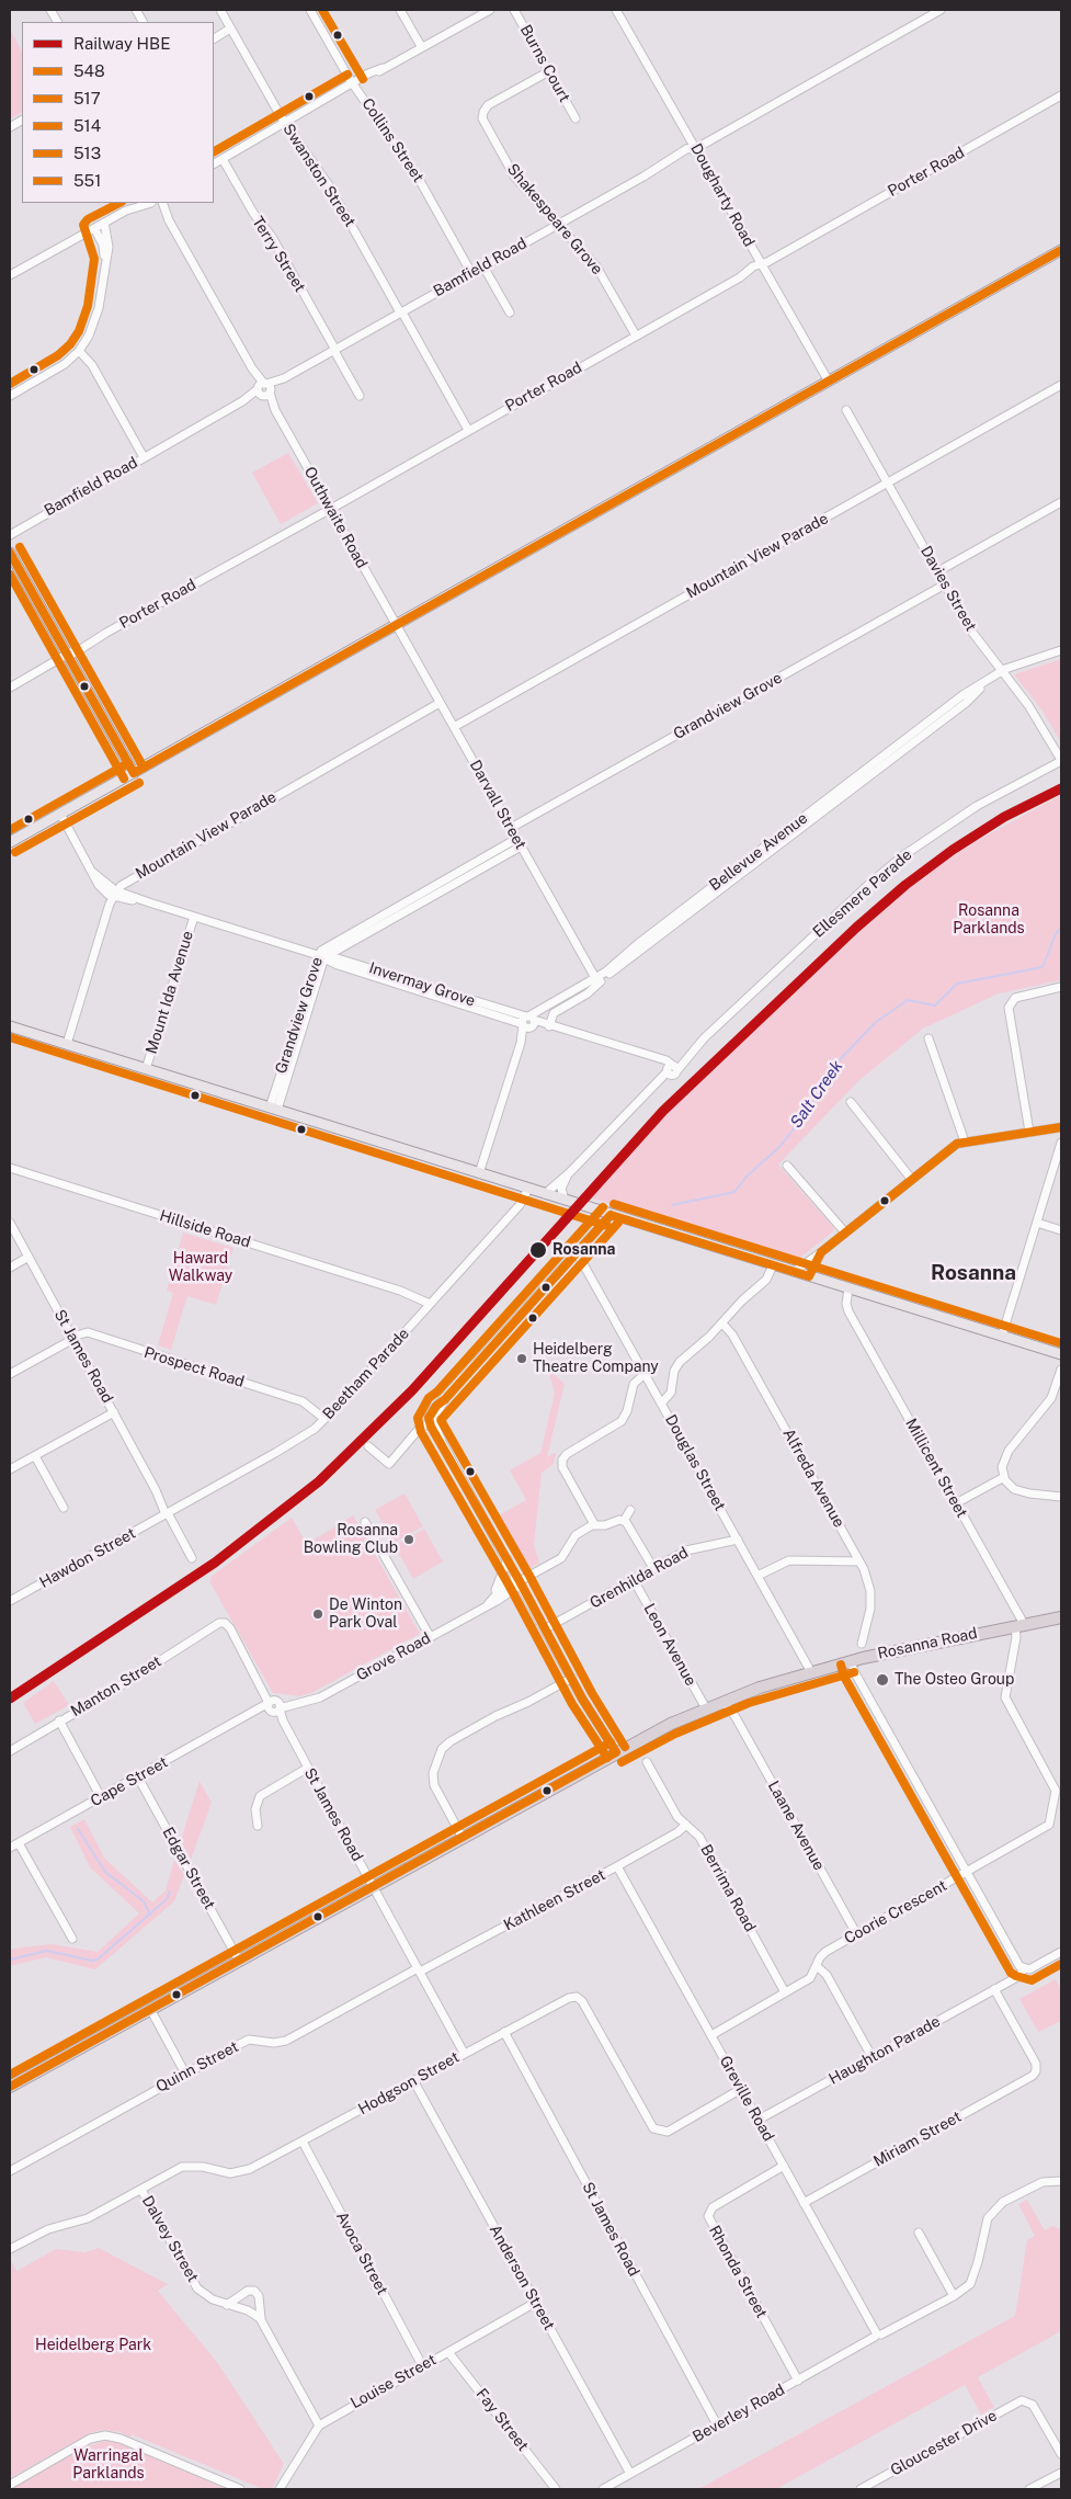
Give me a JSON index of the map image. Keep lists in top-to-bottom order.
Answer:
{
  "streets": {
    "highway": ["Rosanna Road"],
    "street": [
      "Burns Court",
      "Collins Street",
      "Porter Road",
      "Swanston Street",
      "Dougharty Road",
      "Shakespeare Grove",
      "Terry Street",
      "Bamfield Road",
      "Outhwaite Road",
      "Mountain View Parade",
      "Davies Street",
      "Grandview Grove",
      "Darvall Street",
      "Bellevue Avenue",
      "Ellesmere Parade",
      "Invermay Grove",
      "Mount Ida Avenue",
      "Hillside Road",
      "St James Road",
      "Prospect Road",
      "Beetham Parade",
      "Douglas Street",
      "Millicent Street",
      "Alfreda Avenue",
      "Hawdon Street",
      "Grenhilda Road",
      "Leon Avenue",
      "Grove Road",
      "Manton Street",
      "Cape Street",
      "Laane Avenue",
      "Edgar Street",
      "Berrima Road",
      "Kathleen Street",
      "Coorie Crescent",
      "Haughton Parade",
      "Quinn Street",
      "Hodgson Street",
      "Greville Road",
      "Miriam Street",
      "Dalvey Street",
      "Avoca Street",
      "Rhonda Street",
      "Anderson Street",
      "Louise Street",
      "Beverley Road",
      "Fay Street",
      "Gloucester Drive"
    ]
  },
  "crossings": [
    ["Burns Court", "Shakespeare Grove"],
    ["Collins Street", "Bamfield Road"],
    ["Porter Road", "Swanston Street"],
    ["Porter Road", "Dougharty Road"],
    ["Porter Road", "Shakespeare Grove"],
    ["Porter Road", "Outhwaite Road"],
    ["Swanston Street", "Bamfield Road"],
    ["Dougharty Road", "Bamfield Road"],
    ["Shakespeare Grove", "Bamfield Road"],
    ["Terry Street", "Bamfield Road"],
    ["Bamfield Road", "Outhwaite Road"],
    ["Outhwaite Road", "Darvall Street"],
    ["Mountain View Parade", "Davies Street"],
    ["Mountain View Parade", "Darvall Street"],
    ["Mountain View Parade", "Invermay Grove"],
    ["Davies Street", "Grandview Grove"],
    ["Davies Street", "Bellevue Avenue"],
    ["Davies Street", "Ellesmere Parade"],
    ["Grandview Grove", "Darvall Street"],
    ["Grandview Grove", "Invermay Grove"],
    ["Darvall Street", "Bellevue Avenue"],
    ["Bellevue Avenue", "Invermay Grove"],
    ["Ellesmere Parade", "Invermay Grove"],
    ["Invermay Grove", "Mount Ida Avenue"],
    ["Hillside Road", "Beetham Parade"],
    ["St James Road", "Prospect Road"],
    ["St James Road", "Beetham Parade"],
    ["St James Road", "Hawdon Street"],
    ["St James Road", "Rosanna Road"],
    ["St James Road", "Grove Road"],
    ["St James Road", "Manton Street"],
    ["St James Road", "Cape Street"],
    ["St James Road", "Kathleen Street"],
    ["St James Road", "Quinn Street"],
    ["St James Road", "Hodgson Street"],
    ["St James Road", "Beverley Road"],
    ["Prospect Road", "Beetham Parade"],
    ["Beetham Parade", "Hawdon Street"],
    ["Douglas Street", "Grenhilda Road"],
    ["Douglas Street", "Rosanna Road"],
    ["Millicent Street", "Rosanna Road"],
    ["Millicent Street", "Coorie Crescent"],
    ["Grenhilda Road", "Leon Avenue"],
    ["Rosanna Road", "Leon Avenue"],
    ["Rosanna Road", "Laane Avenue"],
    ["Rosanna Road", "Edgar Street"],
    ["Rosanna Road", "Coorie Crescent"],
    ["Grove Road", "Cape Street"],
    ["Cape Street", "Edgar Street"],
    ["Laane Avenue", "Coorie Crescent"],
    ["Berrima Road", "Kathleen Street"],
    ["Berrima Road", "Coorie Crescent"],
    ["Kathleen Street", "Quinn Street"],
    ["Kathleen Street", "Greville Road"],
    ["Coorie Crescent", "Greville Road"],
    ["Haughton Parade", "Greville Road"],
    ["Haughton Parade", "Miriam Street"],
    ["Hodgson Street", "Greville Road"],
    ["Hodgson Street", "Dalvey Street"],
    ["Hodgson Street", "Avoca Street"],
    ["Hodgson Street", "Anderson Street"],
    ["Greville Road", "Miriam Street"],
    ["Greville Road", "Rhonda Street"],
    ["Greville Road", "Beverley Road"],
    ["Avoca Street", "Louise Street"],
    ["Rhonda Street", "Beverley Road"],
    ["Anderson Street", "Louise Street"],
    ["Anderson Street", "Beverley Road"],
    ["Louise Street", "Fay Street"]
  ],
  "districts": ["Rosanna"],
  "water": ["Salt Creek"],
  "parks": [
    "Rosanna Parklands",
    "Haward Walkway",
    "Heidelberg Park",
    "Warringal Parklands"
  ],
  "places": [
    "Rosanna",
    "Heidelberg Theatre Company",
    "Rosanna Bowling Club",
    "De Winton Park Oval",
    "The Osteo Group"
  ],
  "lines": [
    "transit line 551",
    "transit line 548",
    "transit line 517",
    "rail line HBE",
    "transit line 514",
    "transit line 513"
  ],
  "legend": [
    "Railway HBE",
    "548",
    "517",
    "514",
    "513",
    "551"
  ]
}
